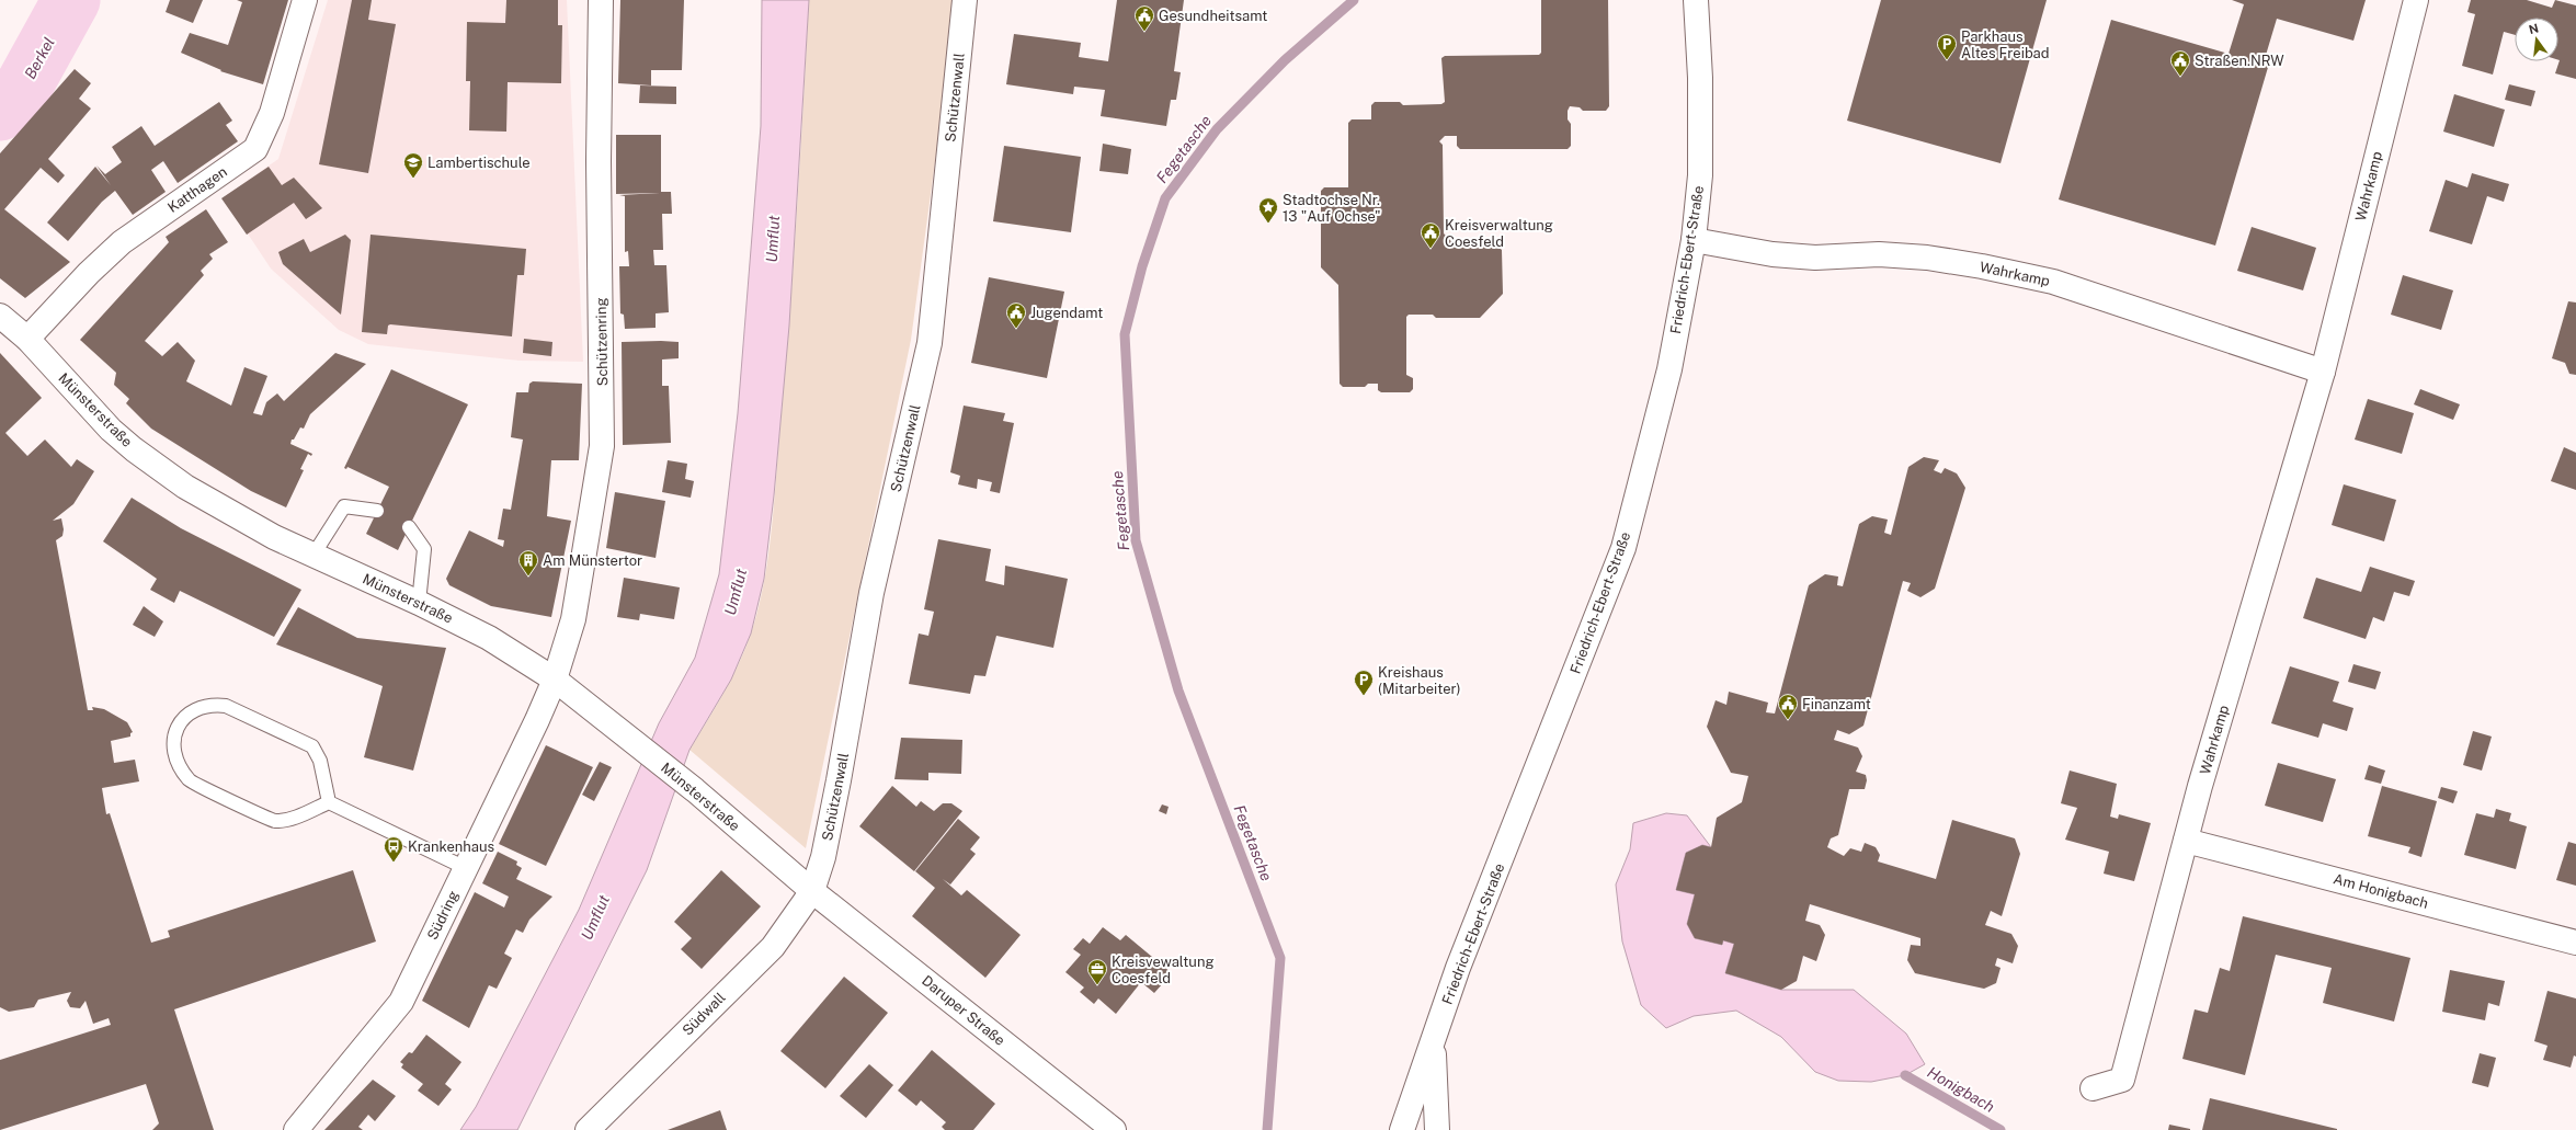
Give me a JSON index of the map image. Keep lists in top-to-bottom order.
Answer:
{
  "streets": {
    "street": [
      "Schützenwall",
      "Wahrkamp",
      "Katthagen",
      "Friedrich-Ebert-Straße",
      "Schützenring",
      "Münsterstraße",
      "Am Honigbach",
      "Südring",
      "Daruper Straße",
      "Südwall"
    ]
  },
  "crossings": [
    ["Schützenwall", "Münsterstraße"],
    ["Schützenwall", "Daruper Straße"],
    ["Schützenwall", "Südwall"],
    ["Wahrkamp", "Friedrich-Ebert-Straße"],
    ["Wahrkamp", "Am Honigbach"],
    ["Katthagen", "Münsterstraße"],
    ["Schützenring", "Münsterstraße"],
    ["Schützenring", "Südring"],
    ["Münsterstraße", "Südring"],
    ["Münsterstraße", "Daruper Straße"],
    ["Münsterstraße", "Südwall"],
    ["Daruper Straße", "Südwall"]
  ],
  "water": [
    "Berkel",
    "Fegetasche",
    "Umflut",
    "Honigbach"
  ],
  "places": {
    "public building": [
      "Gesundheitsamt",
      "Straßen.NRW",
      "Kreisverwaltung Coesfeld",
      "Jugendamt",
      "Finanzamt"
    ],
    "parking": ["Parkhaus Altes Freibad", "Kreishaus (Mitarbeiter)"],
    "school or university": ["Lambertischule"],
    "place": ["Stadtochse Nr. 13 \"Auf Ochse\""],
    "building": ["Am Münstertor"],
    "bus stop": ["Krankenhaus"],
    "office": ["Kreisvewaltung Coesfeld"]
  },
  "north": "top"
}
